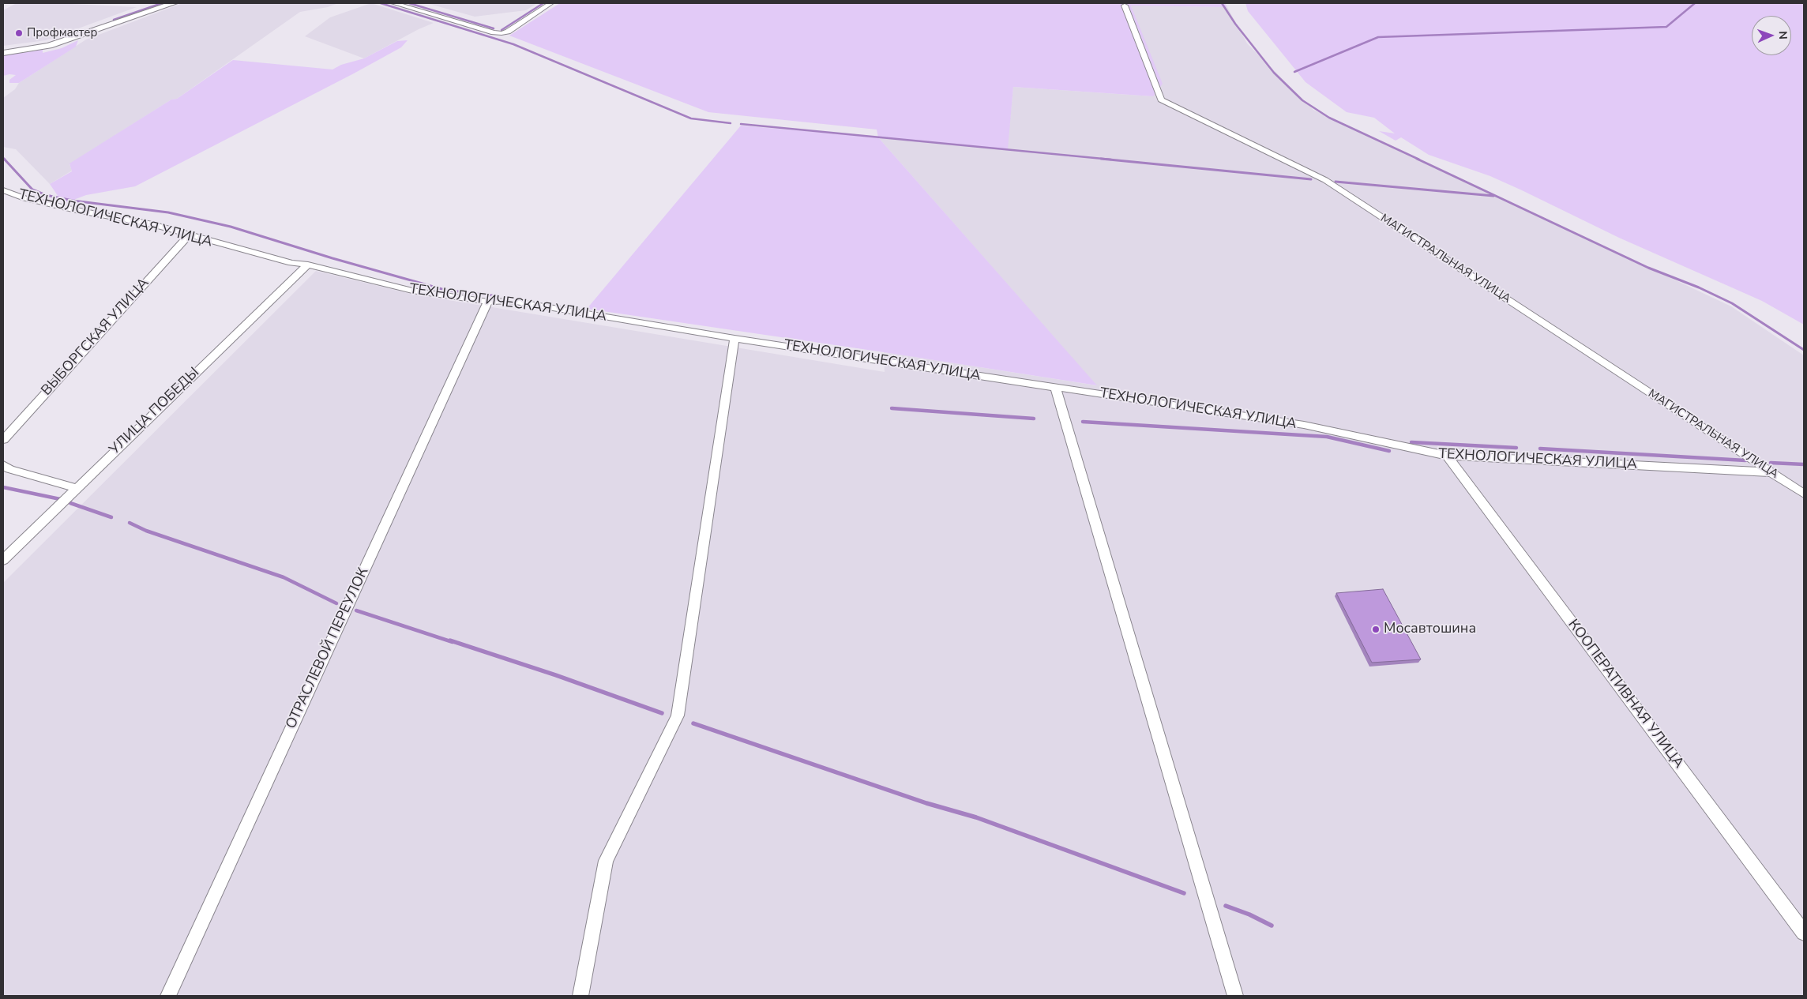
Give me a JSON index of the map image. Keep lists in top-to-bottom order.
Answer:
{
  "streets": {
    "street": [
      "ТЕХНОЛОГИЧЕСКАЯ УЛИЦА",
      "МАГИСТРАЛЬНАЯ УЛИЦА",
      "ВЫБОРГСКАЯ УЛИЦА",
      "УЛИЦА ПОБЕДЫ",
      "ОТРАСЛЕВОЙ ПЕРЕУЛОК",
      "КООПЕРАТИВНАЯ УЛИЦА"
    ]
  },
  "crossings": [
    ["ТЕХНОЛОГИЧЕСКАЯ УЛИЦА", "МАГИСТРАЛЬНАЯ УЛИЦА"],
    ["ТЕХНОЛОГИЧЕСКАЯ УЛИЦА", "ВЫБОРГСКАЯ УЛИЦА"],
    ["ТЕХНОЛОГИЧЕСКАЯ УЛИЦА", "УЛИЦА ПОБЕДЫ"],
    ["ТЕХНОЛОГИЧЕСКАЯ УЛИЦА", "ОТРАСЛЕВОЙ ПЕРЕУЛОК"],
    ["ТЕХНОЛОГИЧЕСКАЯ УЛИЦА", "КООПЕРАТИВНАЯ УЛИЦА"]
  ],
  "places": ["Профмастер", "Мосавтошина"],
  "north": "right"
}
